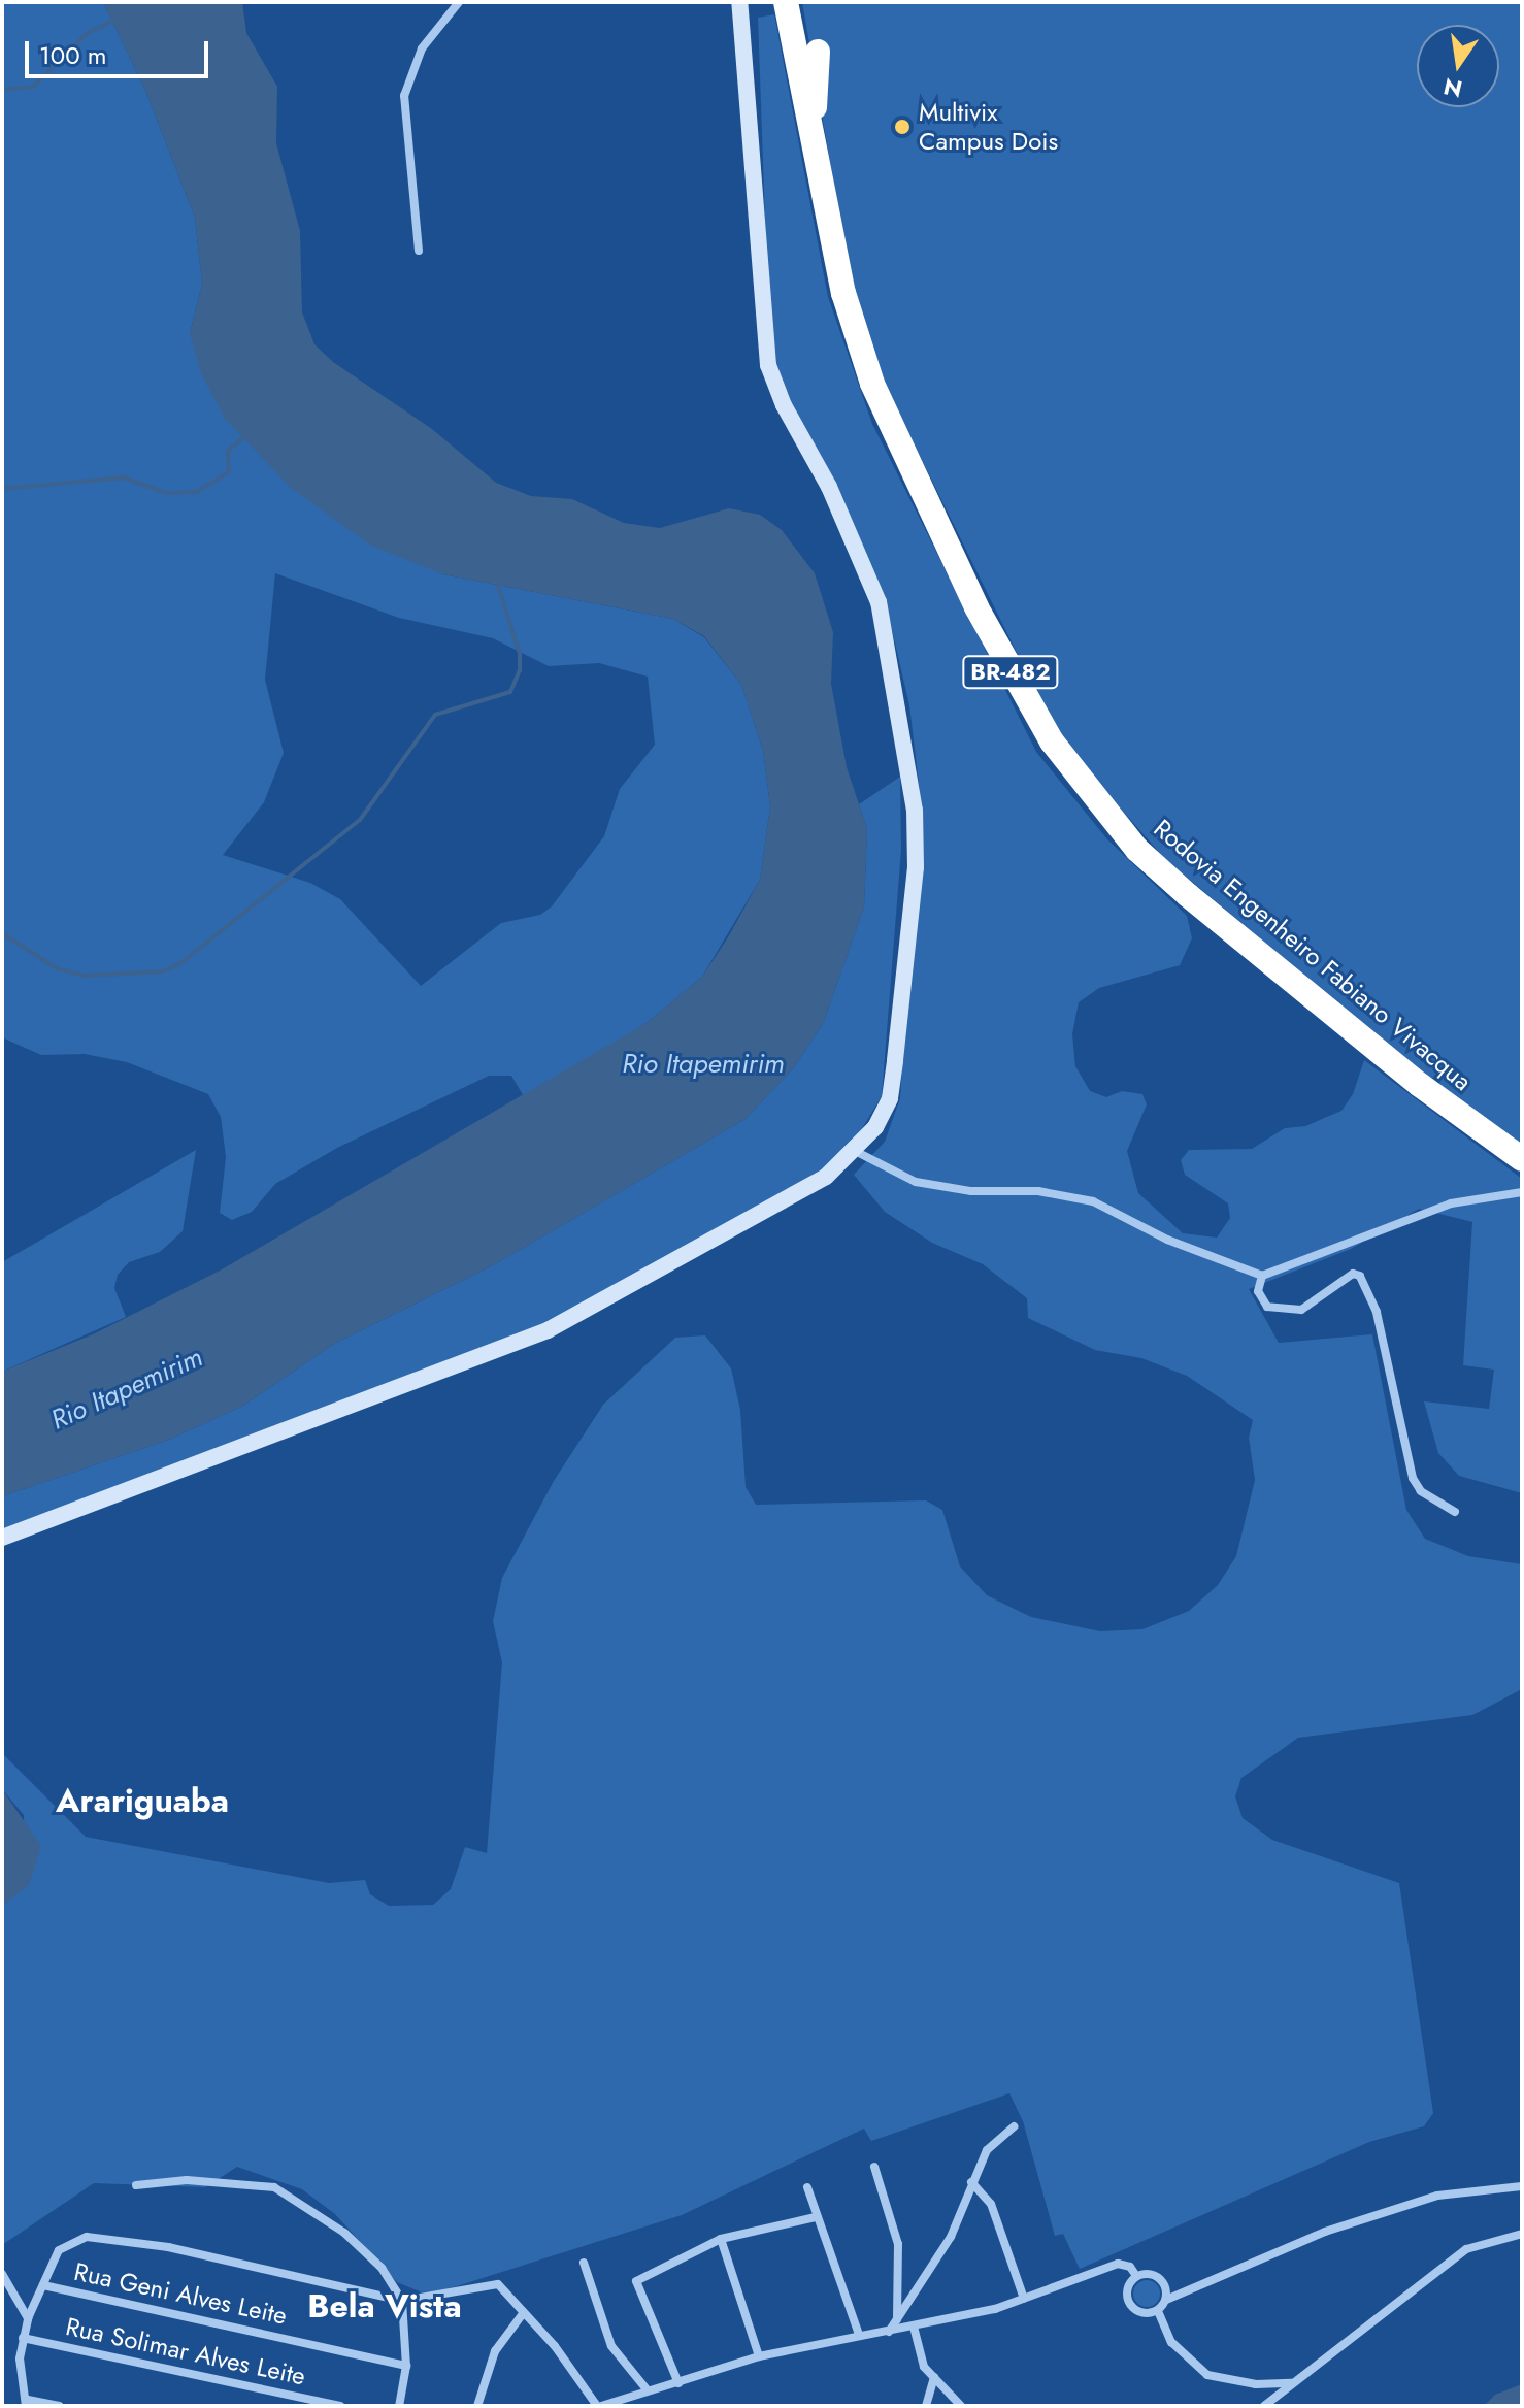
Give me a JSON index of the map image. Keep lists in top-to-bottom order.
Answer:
{
  "streets": {
    "highway": ["BR-482", "Rodovia Engenheiro Fabiano Vivacqua"],
    "street": ["Rua Geni Alves Leite", "Rua Solimar Alves Leite"]
  },
  "districts": ["Arariguaba", "Bela Vista"],
  "water": ["Rio Itapemirim"],
  "places": ["Multivix Campus Dois"],
  "scale_bar": "100 m",
  "north": "bottom"
}
